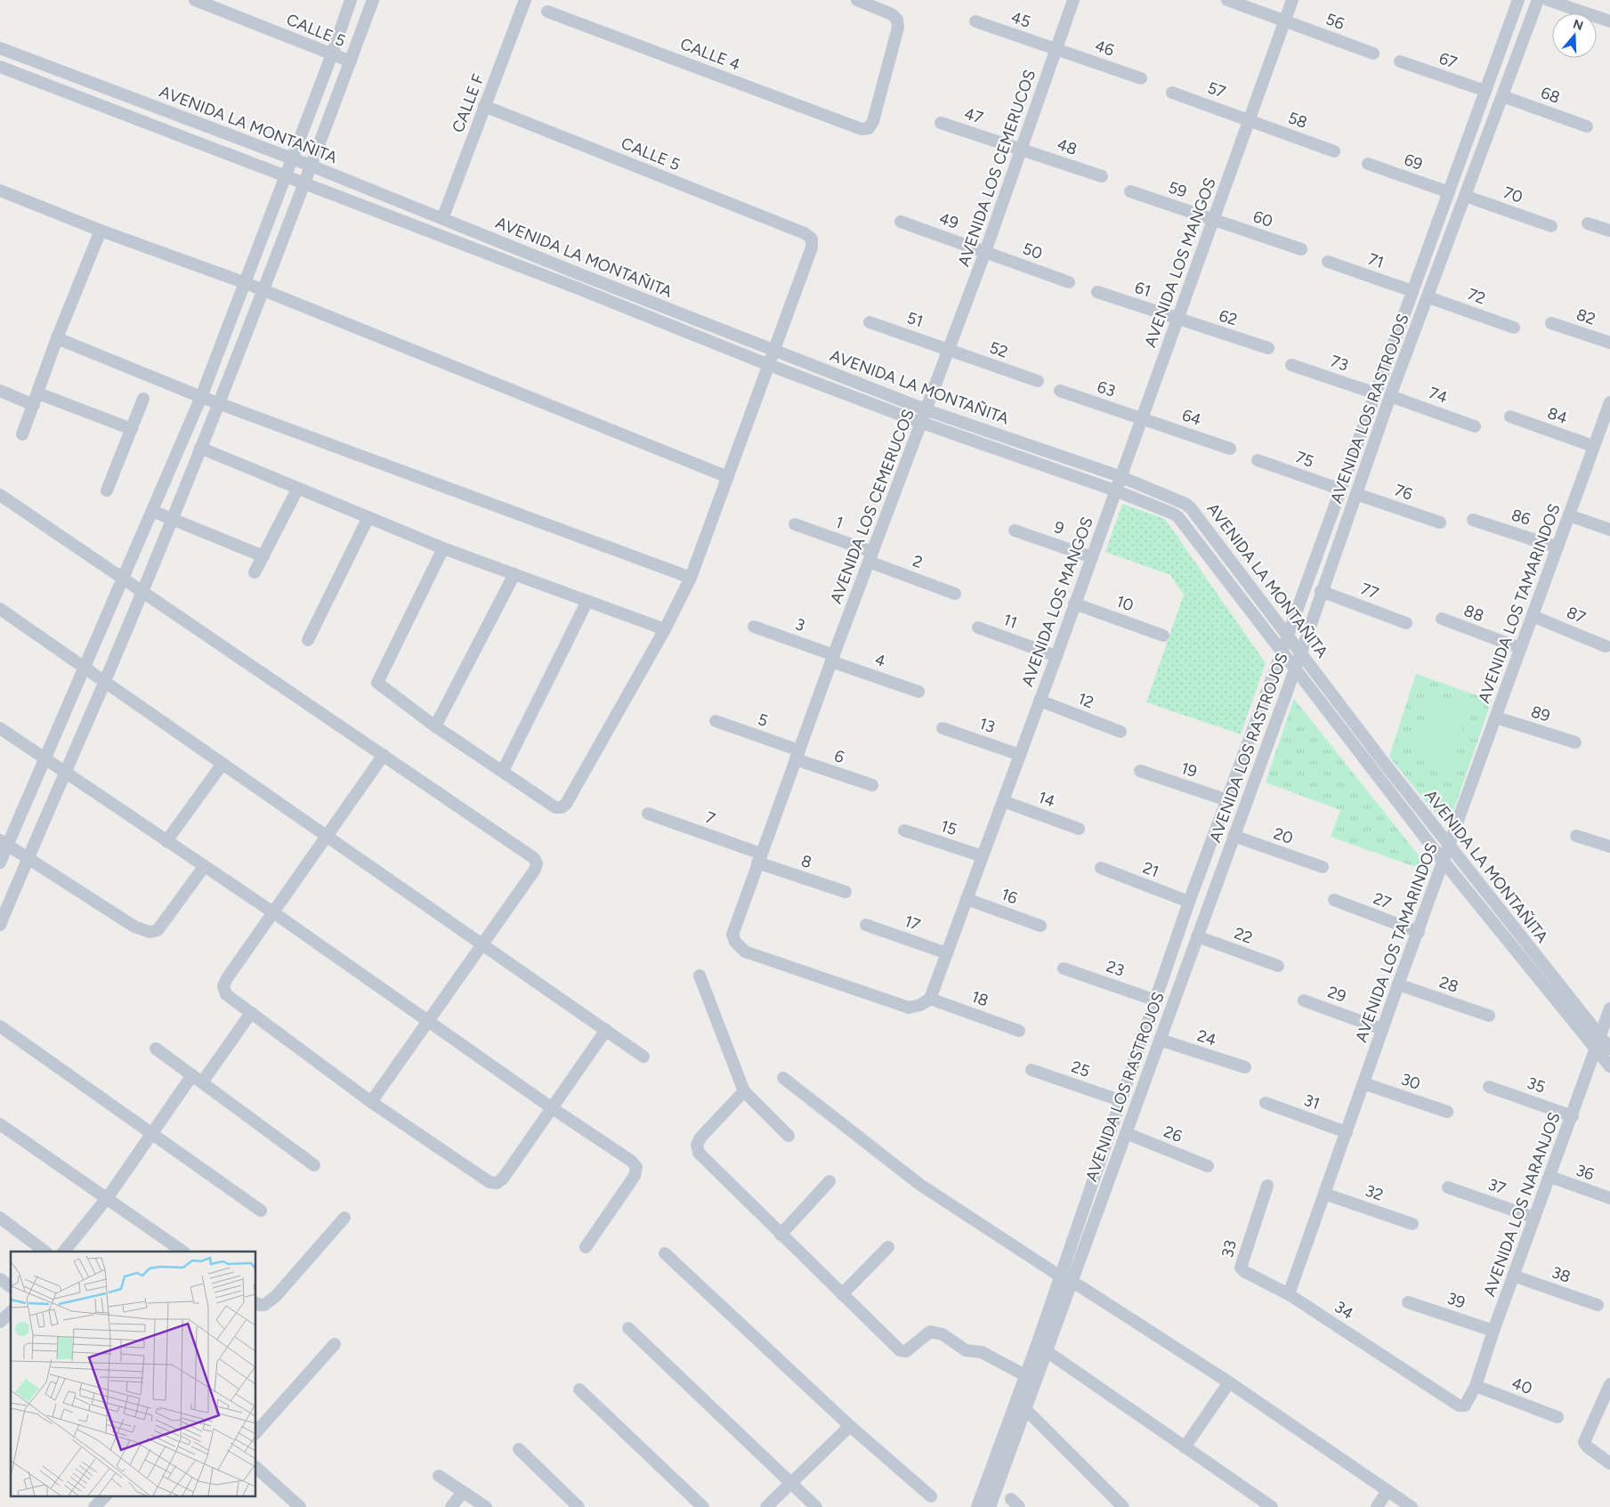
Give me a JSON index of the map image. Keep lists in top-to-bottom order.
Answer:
{
  "streets": {
    "street": [
      "45",
      "56",
      "CALLE 5",
      "46",
      "CALLE 4",
      "67",
      "57",
      "68",
      "CALLE F",
      "47",
      "58",
      "AVENIDA LA MONTAÑITA",
      "48",
      "69",
      "AVENIDA LOS CEMERUCOS",
      "59",
      "70",
      "60",
      "49",
      "50",
      "71",
      "AVENIDA LOS MANGOS",
      "61",
      "72",
      "82",
      "62",
      "51",
      "52",
      "73",
      "63",
      "74",
      "AVENIDA LOS RASTROJOS",
      "84",
      "64",
      "75",
      "76",
      "86",
      "1",
      "9",
      "2",
      "77",
      "10",
      "AVENIDA LOS TAMARINDOS",
      "88",
      "87",
      "11",
      "3",
      "4",
      "12",
      "89",
      "5",
      "13",
      "6",
      "19",
      "14",
      "7",
      "15",
      "20",
      "8",
      "21",
      "16",
      "27",
      "17",
      "22",
      "23",
      "28",
      "29",
      "18",
      "24",
      "25",
      "30",
      "35",
      "31",
      "26",
      "36",
      "37",
      "32",
      "AVENIDA LOS NARANJOS",
      "33",
      "38",
      "39",
      "34",
      "40"
    ]
  },
  "crossings": [
    ["45", "46"],
    ["45", "AVENIDA LOS CEMERUCOS"],
    ["56", "AVENIDA LOS MANGOS"],
    ["CALLE 5", "CALLE F"],
    ["CALLE 5", "AVENIDA LA MONTAÑITA"],
    ["46", "AVENIDA LOS CEMERUCOS"],
    ["67", "AVENIDA LOS RASTROJOS"],
    ["57", "58"],
    ["57", "AVENIDA LOS MANGOS"],
    ["68", "AVENIDA LOS RASTROJOS"],
    ["CALLE F", "AVENIDA LA MONTAÑITA"],
    ["47", "48"],
    ["47", "AVENIDA LOS CEMERUCOS"],
    ["58", "AVENIDA LOS MANGOS"],
    ["AVENIDA LA MONTAÑITA", "AVENIDA LOS CEMERUCOS"],
    ["AVENIDA LA MONTAÑITA", "AVENIDA LOS MANGOS"],
    ["AVENIDA LA MONTAÑITA", "AVENIDA LOS RASTROJOS"],
    ["AVENIDA LA MONTAÑITA", "AVENIDA LOS TAMARINDOS"],
    ["AVENIDA LA MONTAÑITA", "AVENIDA LOS NARANJOS"],
    ["48", "AVENIDA LOS CEMERUCOS"],
    ["69", "AVENIDA LOS RASTROJOS"],
    ["AVENIDA LOS CEMERUCOS", "49"],
    ["AVENIDA LOS CEMERUCOS", "50"],
    ["AVENIDA LOS CEMERUCOS", "AVENIDA LOS MANGOS"],
    ["AVENIDA LOS CEMERUCOS", "51"],
    ["AVENIDA LOS CEMERUCOS", "52"],
    ["AVENIDA LOS CEMERUCOS", "1"],
    ["AVENIDA LOS CEMERUCOS", "2"],
    ["AVENIDA LOS CEMERUCOS", "3"],
    ["AVENIDA LOS CEMERUCOS", "4"],
    ["AVENIDA LOS CEMERUCOS", "5"],
    ["AVENIDA LOS CEMERUCOS", "6"],
    ["AVENIDA LOS CEMERUCOS", "7"],
    ["AVENIDA LOS CEMERUCOS", "8"],
    ["AVENIDA LOS CEMERUCOS", "18"],
    ["59", "60"],
    ["59", "AVENIDA LOS MANGOS"],
    ["70", "AVENIDA LOS RASTROJOS"],
    ["60", "AVENIDA LOS MANGOS"],
    ["49", "50"],
    ["71", "AVENIDA LOS RASTROJOS"],
    ["AVENIDA LOS MANGOS", "61"],
    ["AVENIDA LOS MANGOS", "62"],
    ["AVENIDA LOS MANGOS", "63"],
    ["AVENIDA LOS MANGOS", "64"],
    ["AVENIDA LOS MANGOS", "9"],
    ["AVENIDA LOS MANGOS", "10"],
    ["AVENIDA LOS MANGOS", "11"],
    ["AVENIDA LOS MANGOS", "12"],
    ["AVENIDA LOS MANGOS", "13"],
    ["AVENIDA LOS MANGOS", "14"],
    ["AVENIDA LOS MANGOS", "15"],
    ["AVENIDA LOS MANGOS", "16"],
    ["AVENIDA LOS MANGOS", "17"],
    ["AVENIDA LOS MANGOS", "18"],
    ["61", "62"],
    ["72", "AVENIDA LOS RASTROJOS"],
    ["51", "52"],
    ["73", "AVENIDA LOS RASTROJOS"],
    ["63", "64"],
    ["74", "AVENIDA LOS RASTROJOS"],
    ["AVENIDA LOS RASTROJOS", "75"],
    ["AVENIDA LOS RASTROJOS", "76"],
    ["AVENIDA LOS RASTROJOS", "77"],
    ["AVENIDA LOS RASTROJOS", "19"],
    ["AVENIDA LOS RASTROJOS", "20"],
    ["AVENIDA LOS RASTROJOS", "21"],
    ["AVENIDA LOS RASTROJOS", "22"],
    ["AVENIDA LOS RASTROJOS", "23"],
    ["AVENIDA LOS RASTROJOS", "24"],
    ["AVENIDA LOS RASTROJOS", "25"],
    ["AVENIDA LOS RASTROJOS", "26"],
    ["84", "AVENIDA LOS TAMARINDOS"],
    ["86", "AVENIDA LOS TAMARINDOS"],
    ["1", "2"],
    ["AVENIDA LOS TAMARINDOS", "88"],
    ["AVENIDA LOS TAMARINDOS", "87"],
    ["AVENIDA LOS TAMARINDOS", "89"],
    ["AVENIDA LOS TAMARINDOS", "27"],
    ["AVENIDA LOS TAMARINDOS", "28"],
    ["AVENIDA LOS TAMARINDOS", "29"],
    ["AVENIDA LOS TAMARINDOS", "30"],
    ["AVENIDA LOS TAMARINDOS", "31"],
    ["AVENIDA LOS TAMARINDOS", "32"],
    ["AVENIDA LOS TAMARINDOS", "33"],
    ["AVENIDA LOS TAMARINDOS", "34"],
    ["3", "4"],
    ["5", "6"],
    ["7", "8"],
    ["35", "AVENIDA LOS NARANJOS"],
    ["36", "AVENIDA LOS NARANJOS"],
    ["37", "AVENIDA LOS NARANJOS"],
    ["AVENIDA LOS NARANJOS", "38"],
    ["AVENIDA LOS NARANJOS", "39"],
    ["AVENIDA LOS NARANJOS", "34"],
    ["AVENIDA LOS NARANJOS", "40"],
    ["33", "34"]
  ],
  "north": "top"
}
